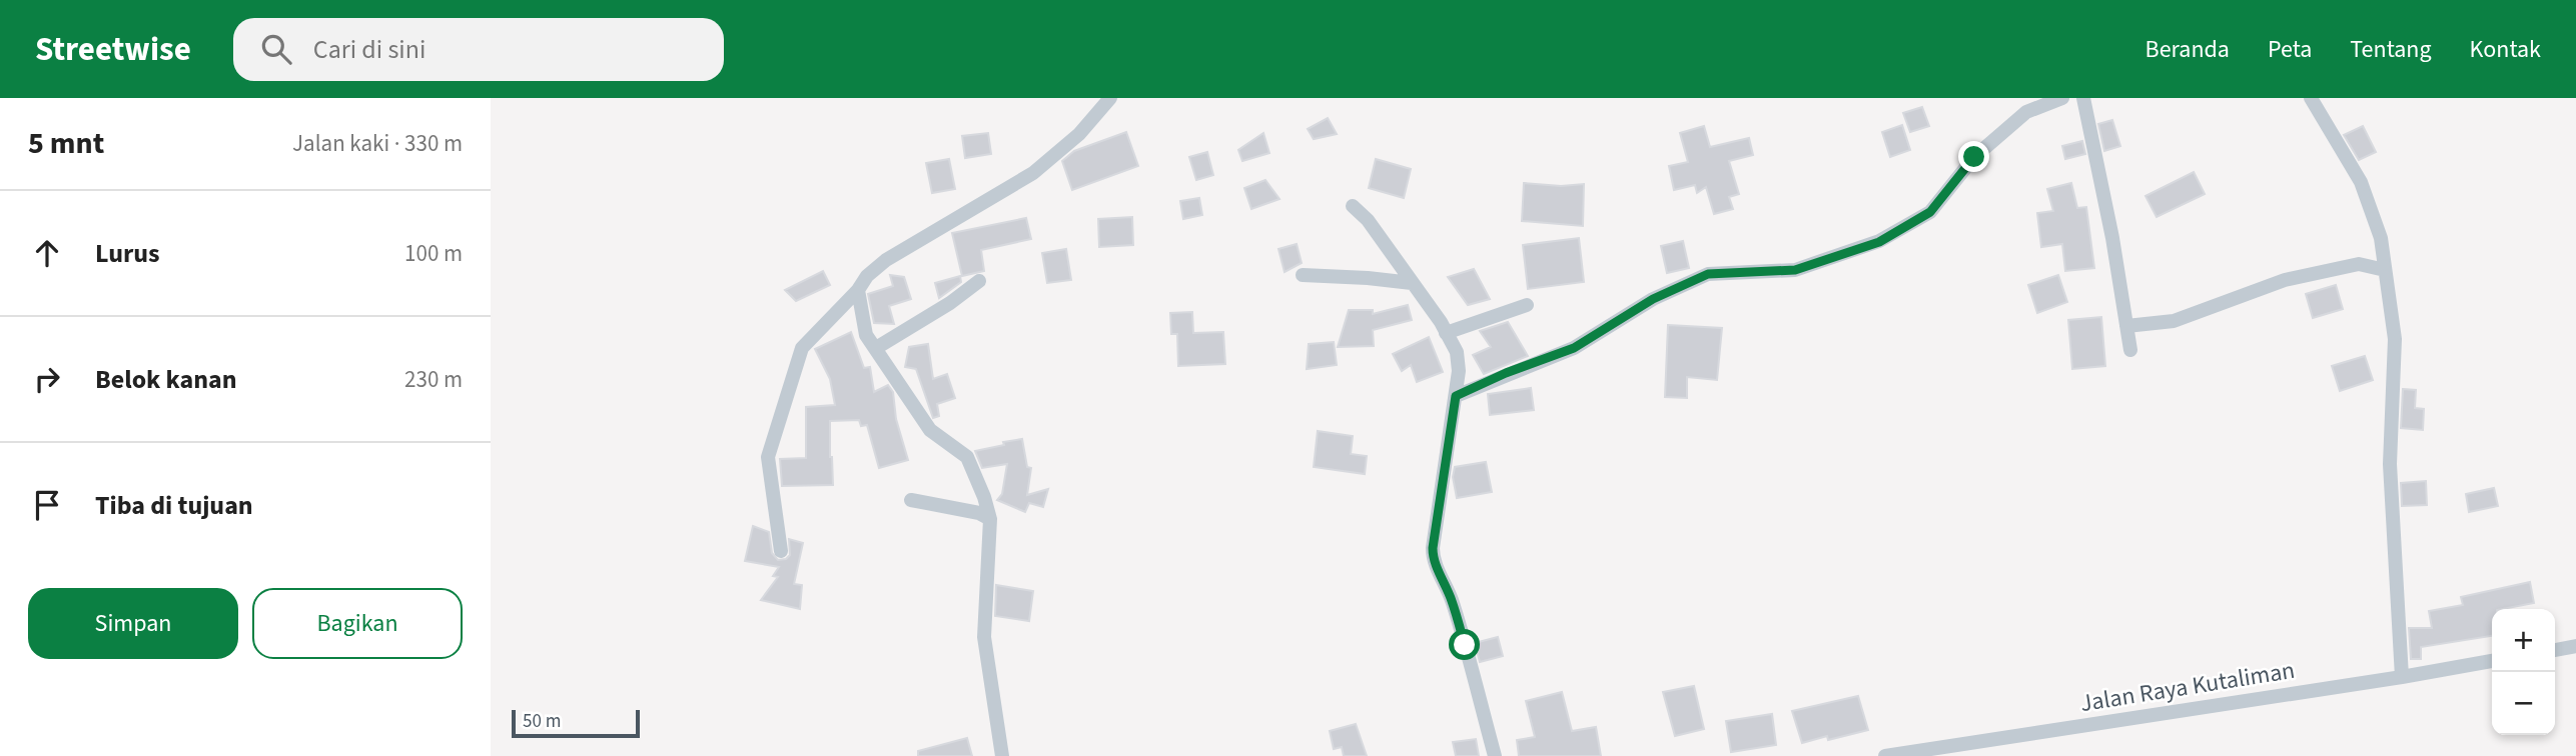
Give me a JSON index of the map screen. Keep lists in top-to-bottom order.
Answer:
{
  "streets": {
    "street": ["Jalan Raya Kutaliman"]
  },
  "scale_bar": "50 m",
  "page": {
    "header": "Streetwise",
    "search": "Cari di sini",
    "nav": [
      "Beranda",
      "Peta",
      "Tentang",
      "Kontak"
    ],
    "heading": ["5 mnt", "Jalan kaki · 330 m"],
    "list": [
      ["Lurus", "100 m"],
      ["Belok kanan", "230 m"],
      "Tiba di tujuan"
    ],
    "buttons": ["Simpan", "Bagikan"],
    "map_buttons": ["+", "−"],
    "scale": "50 m"
  }
}
